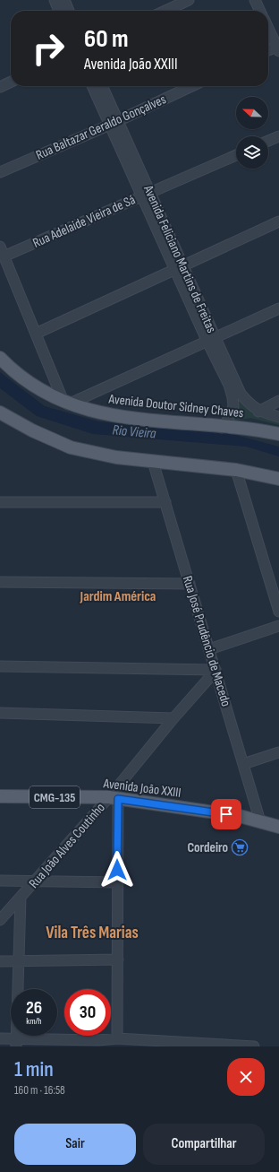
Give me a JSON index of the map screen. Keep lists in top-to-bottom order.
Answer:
{
  "streets": {
    "main road": ["Avenida Doutor Sidney Chaves", "Avenida João XXIII", "CMG-135"],
    "street": [
      "Rua Baltazar Geraldo Gonçalves",
      "Rua Adelaide Vieira de Sá",
      "Avenida Feliciano Martins de Freitas",
      "Rua José Prudêncio de Macedo",
      "Rua João Alves Coutinho"
    ]
  },
  "crossings": [
    ["Rua Baltazar Geraldo Gonçalves", "Avenida Feliciano Martins de Freitas"],
    ["Rua Adelaide Vieira de Sá", "Avenida Feliciano Martins de Freitas"],
    ["Avenida Feliciano Martins de Freitas", "Avenida Doutor Sidney Chaves"],
    ["Rua José Prudêncio de Macedo", "Avenida João XXIII"],
    ["Rua José Prudêncio de Macedo", "Rua João Alves Coutinho"],
    ["Avenida João XXIII", "Rua João Alves Coutinho"]
  ],
  "districts": ["Jardim América", "Vila Três Marias"],
  "water": ["Rio Vieira"],
  "places": {
    "supermarket": ["Cordeiro"]
  },
  "north": "left",
  "page": {
    "turn": ["60 m", "Avenida João XXIII"],
    "speed": "26 km/h",
    "limit": "30",
    "heading": ["1 min", "160 m · 16:58"],
    "buttons": ["Sair", "Compartilhar"]
  }
}
